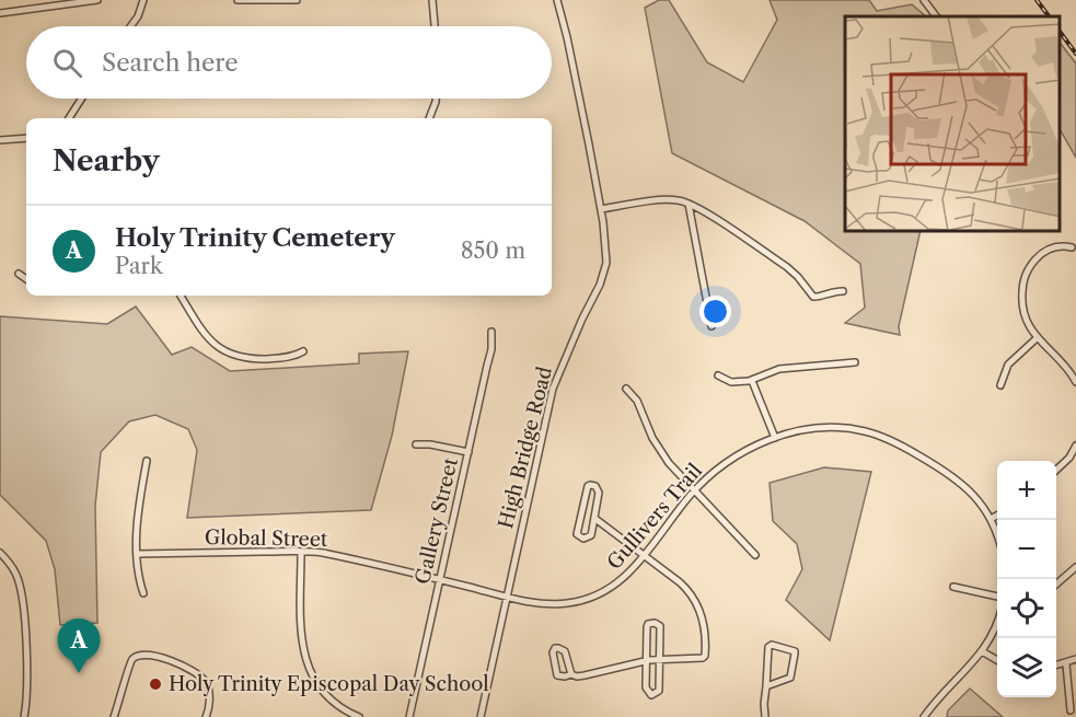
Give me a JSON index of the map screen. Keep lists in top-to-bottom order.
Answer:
{
  "streets": {
    "street": [
      "High Bridge Road",
      "Gullivers Trail",
      "Gallery Street",
      "Global Street"
    ]
  },
  "crossings": [
    ["High Bridge Road", "Gullivers Trail"],
    ["High Bridge Road", "Global Street"],
    ["Gullivers Trail", "Global Street"],
    ["Gallery Street", "Global Street"]
  ],
  "places": ["Holy Trinity Episcopal Day School"],
  "page": {
    "search": "Search here",
    "heading": "Nearby",
    "list": [
      {
        "mark": "A",
        "name": "Holy Trinity Cemetery",
        "note": "Park",
        "value": "850 m"
      }
    ],
    "map_buttons": ["+", "−"],
    "pins": "A"
  }
}
